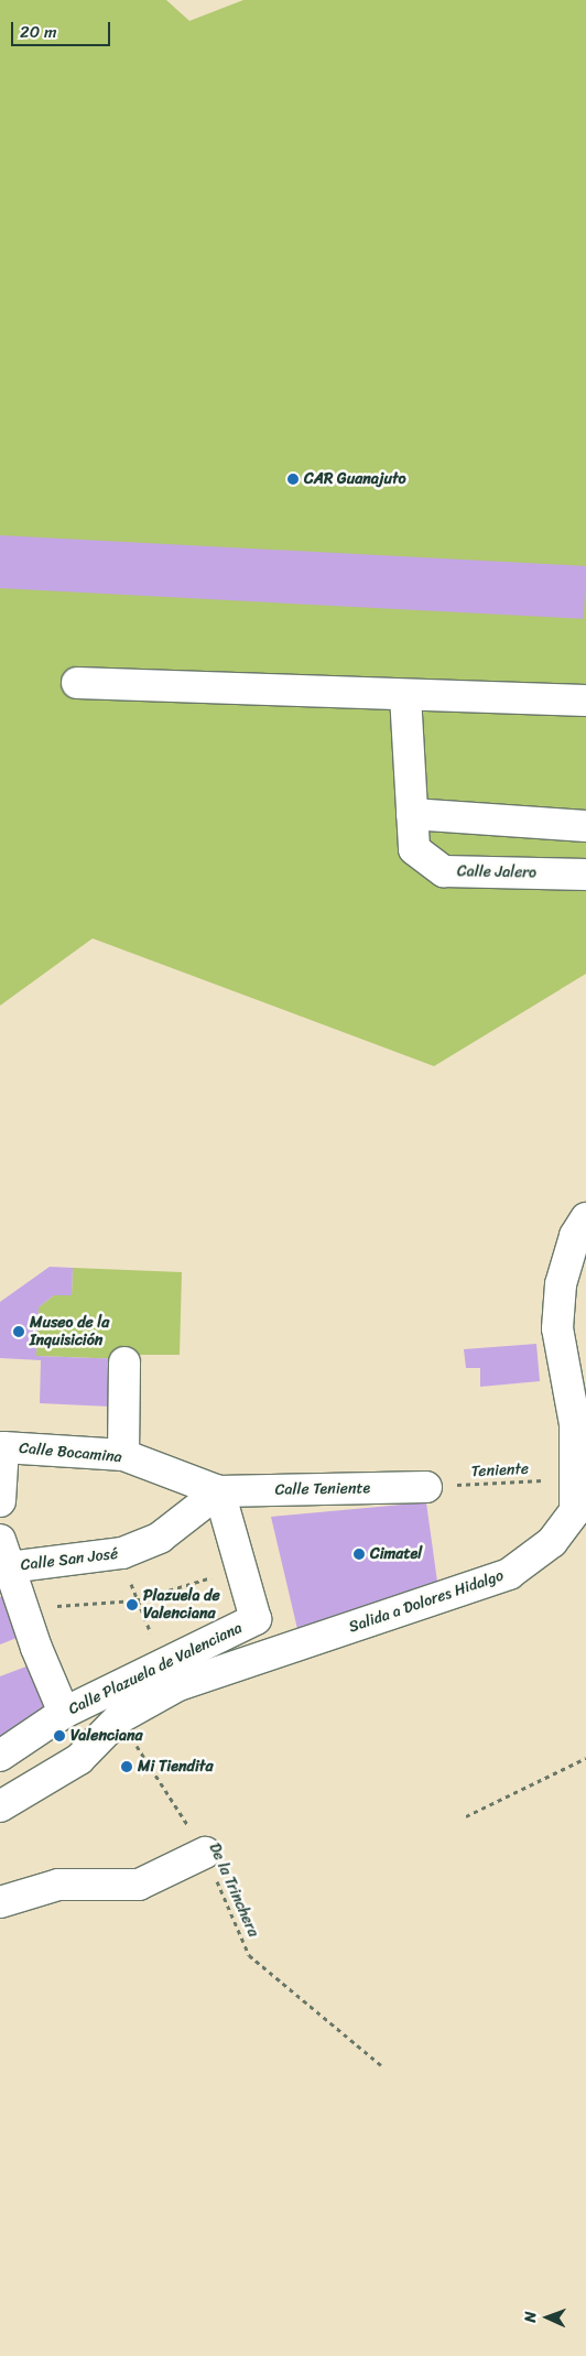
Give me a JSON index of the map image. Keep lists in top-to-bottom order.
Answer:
{
  "streets": {
    "street": [
      "Calle Jalero",
      "Calle Bocamina",
      "Calle Teniente",
      "Calle San José",
      "Salida a Dolores Hidalgo",
      "Calle Plazuela de Valenciana"
    ],
    "path": ["Teniente", "De la Trinchera"]
  },
  "crossings": [
    ["Calle Bocamina", "Calle Teniente"],
    ["Calle Bocamina", "Calle San José"],
    ["Calle Bocamina", "Calle Plazuela de Valenciana"],
    ["Teniente", "Calle Teniente"],
    ["Teniente", "Salida a Dolores Hidalgo"],
    ["Calle Teniente", "Calle San José"],
    ["Calle Teniente", "Calle Plazuela de Valenciana"],
    ["Calle San José", "Calle Plazuela de Valenciana"],
    ["Salida a Dolores Hidalgo", "De la Trinchera"]
  ],
  "places": [
    "CAR Guanajuto",
    "Museo de la Inquisición",
    "Cimatel",
    "Plazuela de Valenciana",
    "Valenciana",
    "Mi Tiendita"
  ],
  "scale_bar": "20 m",
  "north": "left"
}
